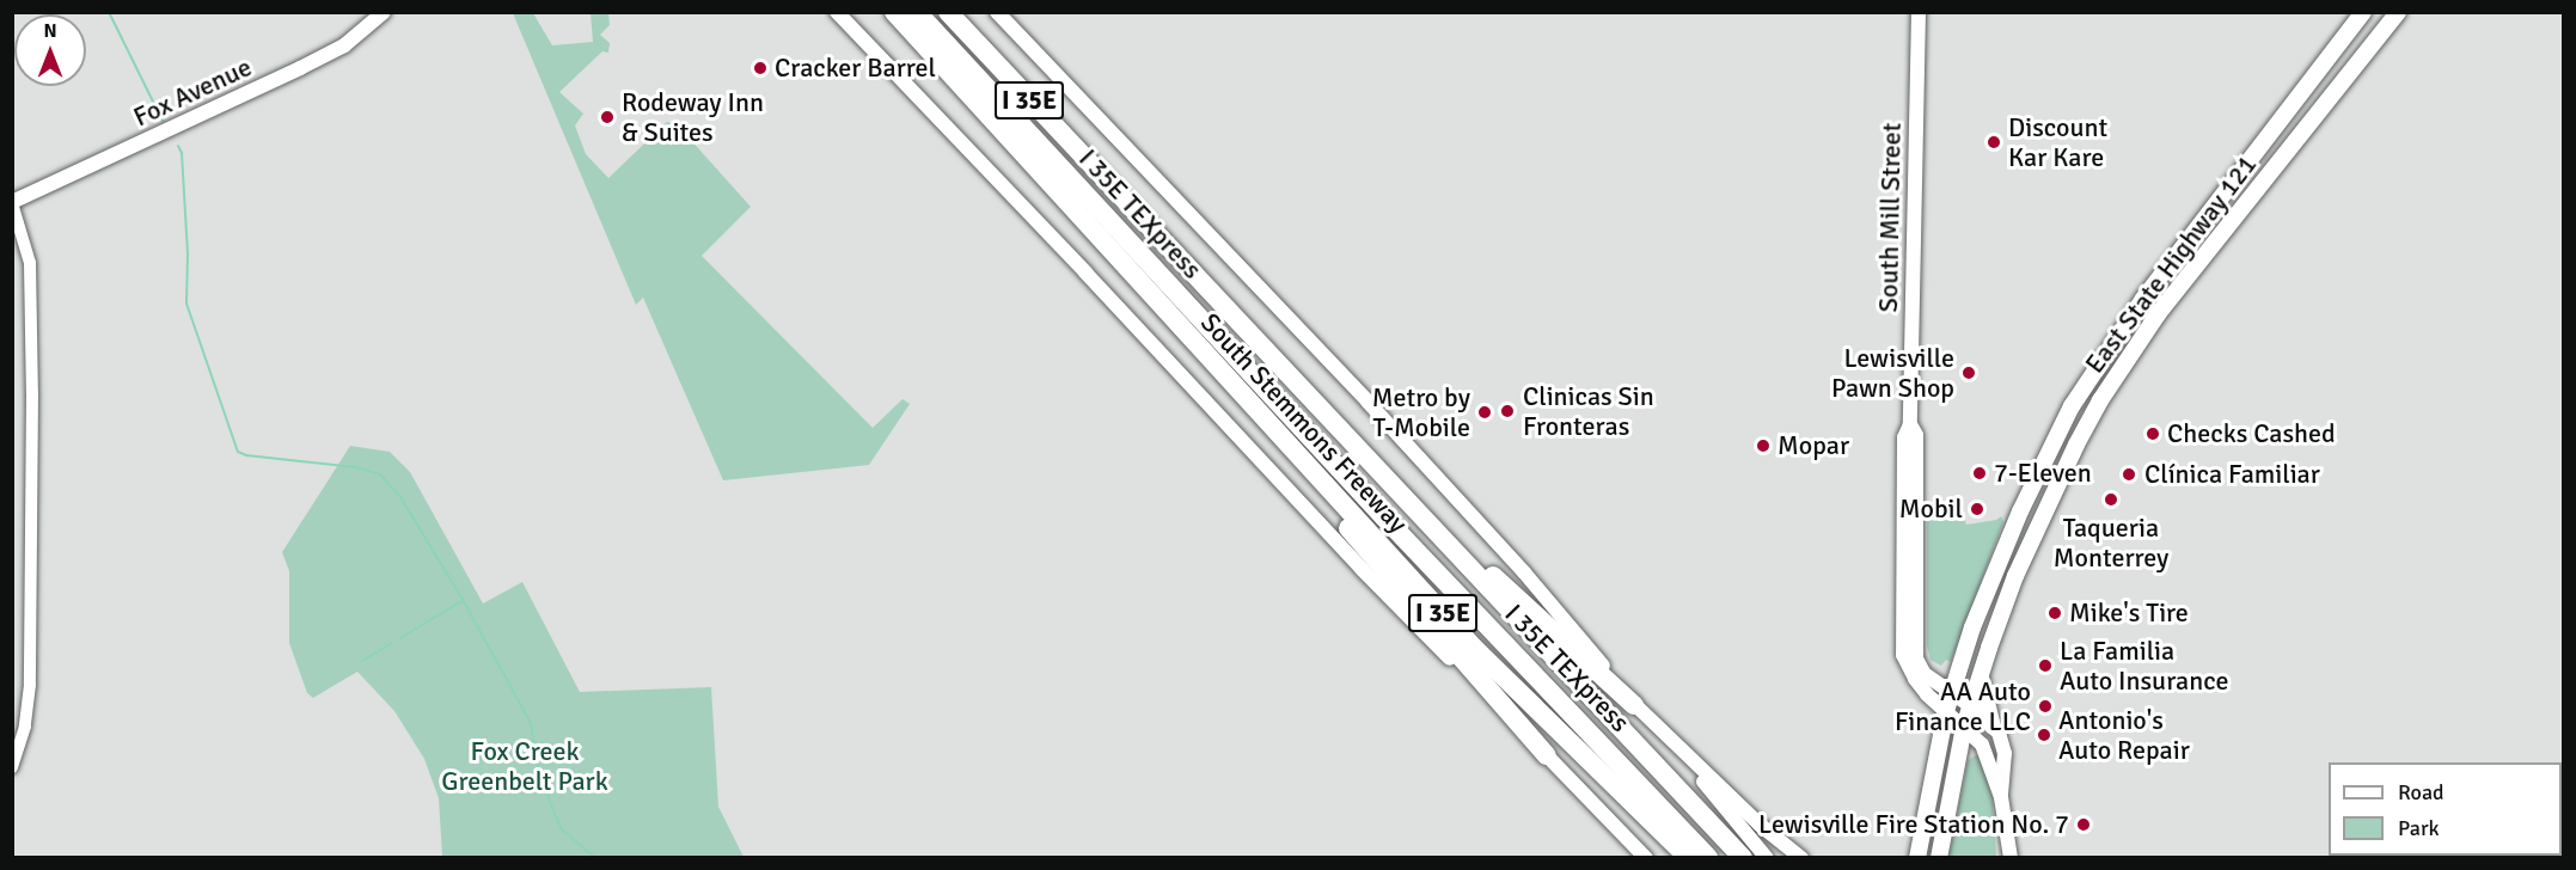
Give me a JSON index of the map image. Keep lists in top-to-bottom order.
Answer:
{
  "streets": {
    "highway": ["I 35E", "I 35E TEXpress", "South Stemmons Freeway"],
    "main road": ["Fox Avenue", "South Mill Street", "East State Highway 121"]
  },
  "crossings": [
    ["South Mill Street", "East State Highway 121"]
  ],
  "parks": ["Fox Creek Greenbelt Park"],
  "places": [
    "Cracker Barrel",
    "Rodeway Inn & Suites",
    "Discount Kar Kare",
    "Lewisville Pawn Shop",
    "Clinicas Sin Fronteras",
    "Metro by T-Mobile",
    "Checks Cashed",
    "Mopar",
    "7-Eleven",
    "Clínica Familiar",
    "Taqueria Monterrey",
    "Mobil",
    "Mike's Tire",
    "La Familia Auto Insurance",
    "AA Auto Finance LLC",
    "Antonio's Auto Repair",
    "Lewisville Fire Station No. 7"
  ],
  "legend": ["Road", "Park"],
  "north": "top"
}
